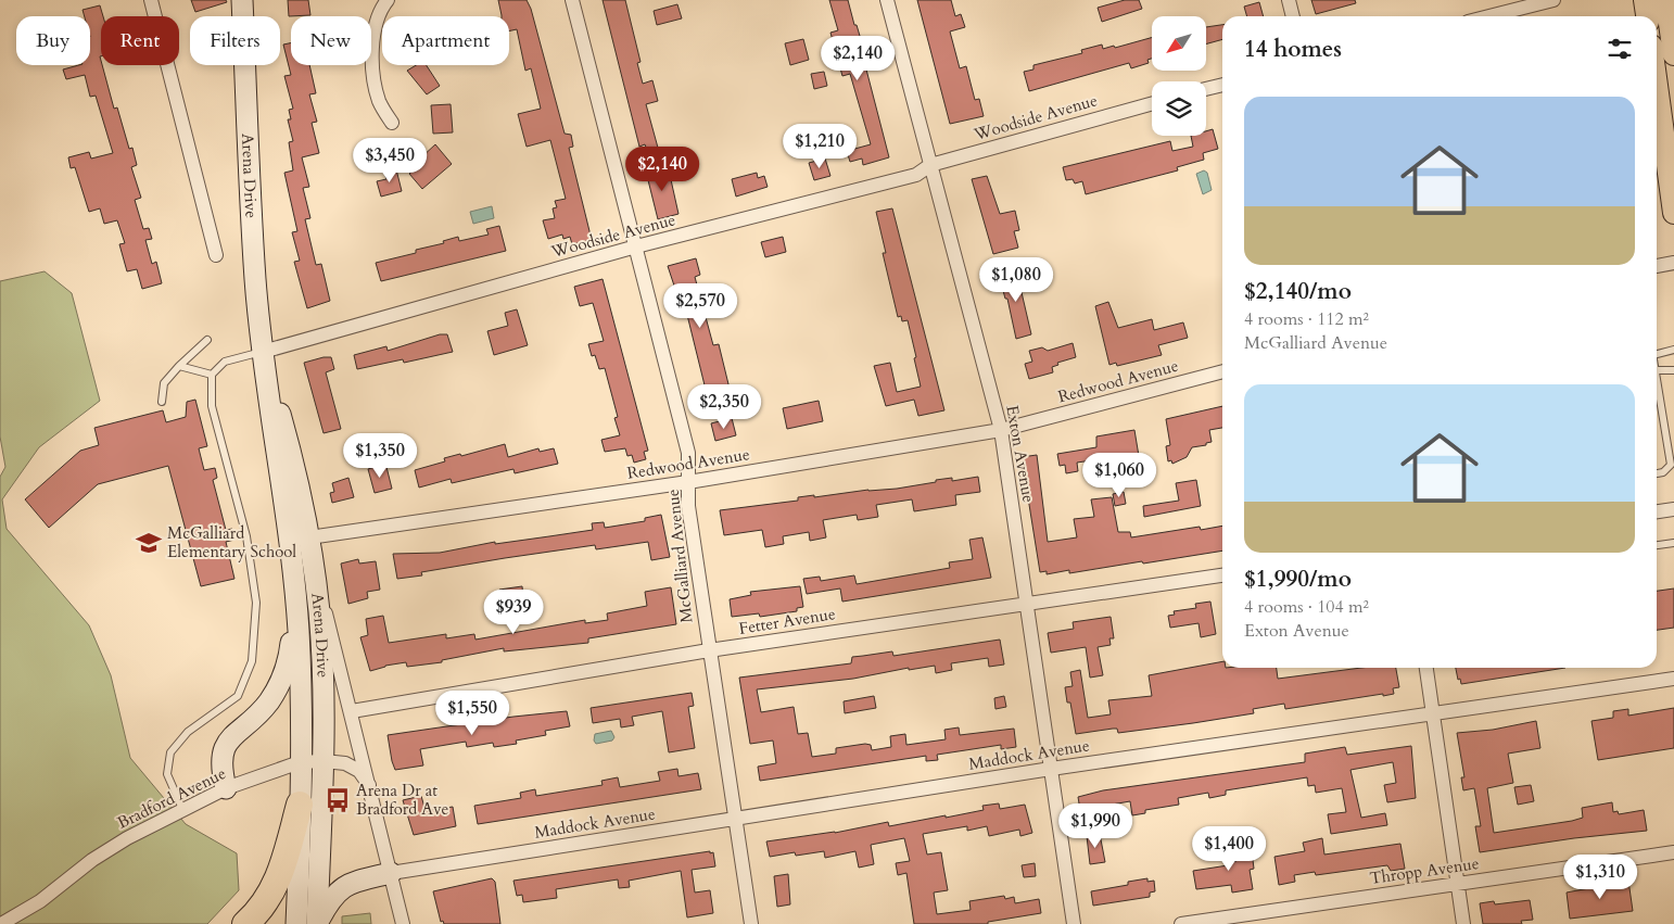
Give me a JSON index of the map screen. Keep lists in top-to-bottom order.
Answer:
{
  "streets": {
    "main road": ["Arena Drive"],
    "street": [
      "Woodside Avenue",
      "Redwood Avenue",
      "Exton Avenue",
      "McGalliard Avenue",
      "Fetter Avenue",
      "Maddock Avenue",
      "Bradford Avenue",
      "Thropp Avenue"
    ]
  },
  "crossings": [
    ["Woodside Avenue", "Arena Drive"],
    ["Woodside Avenue", "Exton Avenue"],
    ["Woodside Avenue", "McGalliard Avenue"],
    ["Arena Drive", "Redwood Avenue"],
    ["Arena Drive", "Bradford Avenue"],
    ["Redwood Avenue", "Exton Avenue"],
    ["Redwood Avenue", "McGalliard Avenue"],
    ["Exton Avenue", "Fetter Avenue"],
    ["Exton Avenue", "Maddock Avenue"],
    ["McGalliard Avenue", "Fetter Avenue"],
    ["McGalliard Avenue", "Maddock Avenue"]
  ],
  "places": {
    "school or university": ["McGalliard Elementary School"],
    "bus stop": ["Arena Dr at Bradford Ave"]
  },
  "north": "bottom left",
  "page": {
    "chip": [
      "Buy",
      "Rent",
      "Filters",
      "New",
      "Apartment"
    ],
    "heading": "14 homes",
    "price": [
      "$2,140",
      "$1,210",
      "$3,450",
      "$2,140",
      "$1,080",
      "$2,570",
      "$2,350",
      "$1,350",
      "$1,060",
      "$939",
      "$1,550",
      "$1,990",
      "$1,400",
      "$1,310"
    ],
    "list": [
      {
        "name": "$2,140/mo",
        "note": "4 rooms · 112 m² · McGalliard Avenue"
      },
      {
        "name": "$1,990/mo",
        "note": "4 rooms · 104 m² · Exton Avenue"
      }
    ]
  }
}
